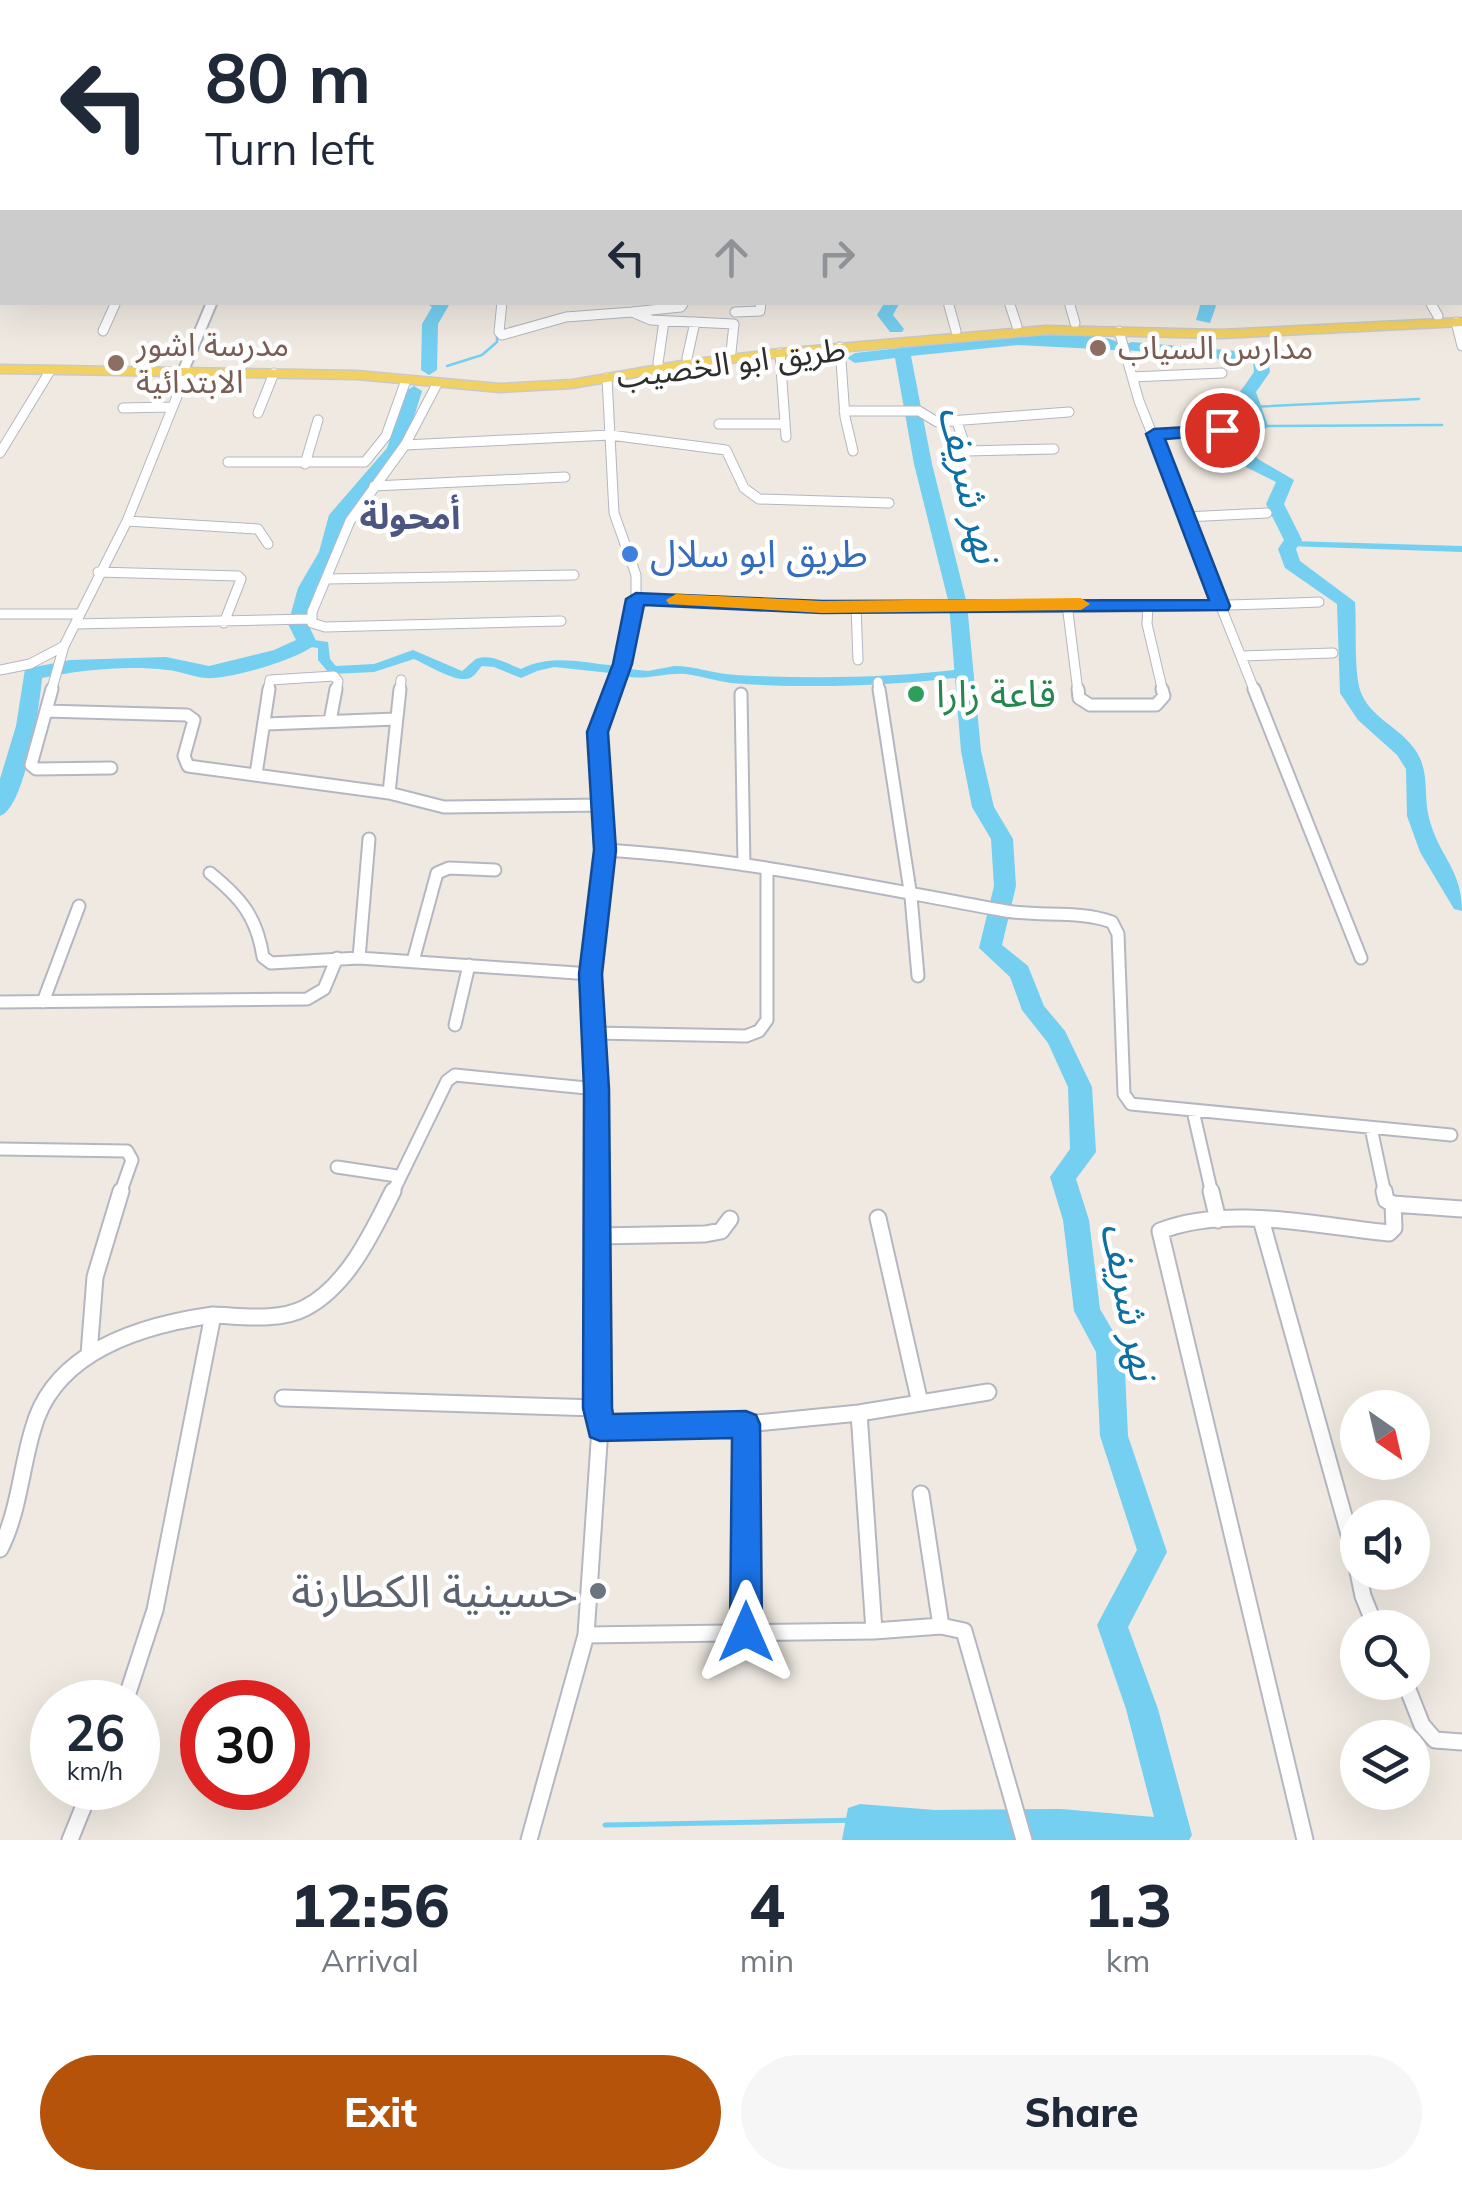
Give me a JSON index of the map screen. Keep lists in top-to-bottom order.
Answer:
{
  "streets": {
    "main road": ["طريق ابو الخصيب"]
  },
  "districts": ["أمحولة"],
  "water": ["نهر شريف"],
  "places": [
    "مدارس السياب",
    "مدرسة اشور الابتدائية",
    "طريق ابو سلال",
    "قاعة زارا",
    "حسينية الكطارنة"
  ],
  "north": "bottom right",
  "page": {
    "turn": ["80 m", "Turn left"],
    "speed": "26 km/h",
    "limit": "30",
    "eta": [
      "12:56",
      "Arrival",
      "4",
      "min",
      "1.3",
      "km"
    ],
    "buttons": ["Exit", "Share"]
  }
}
